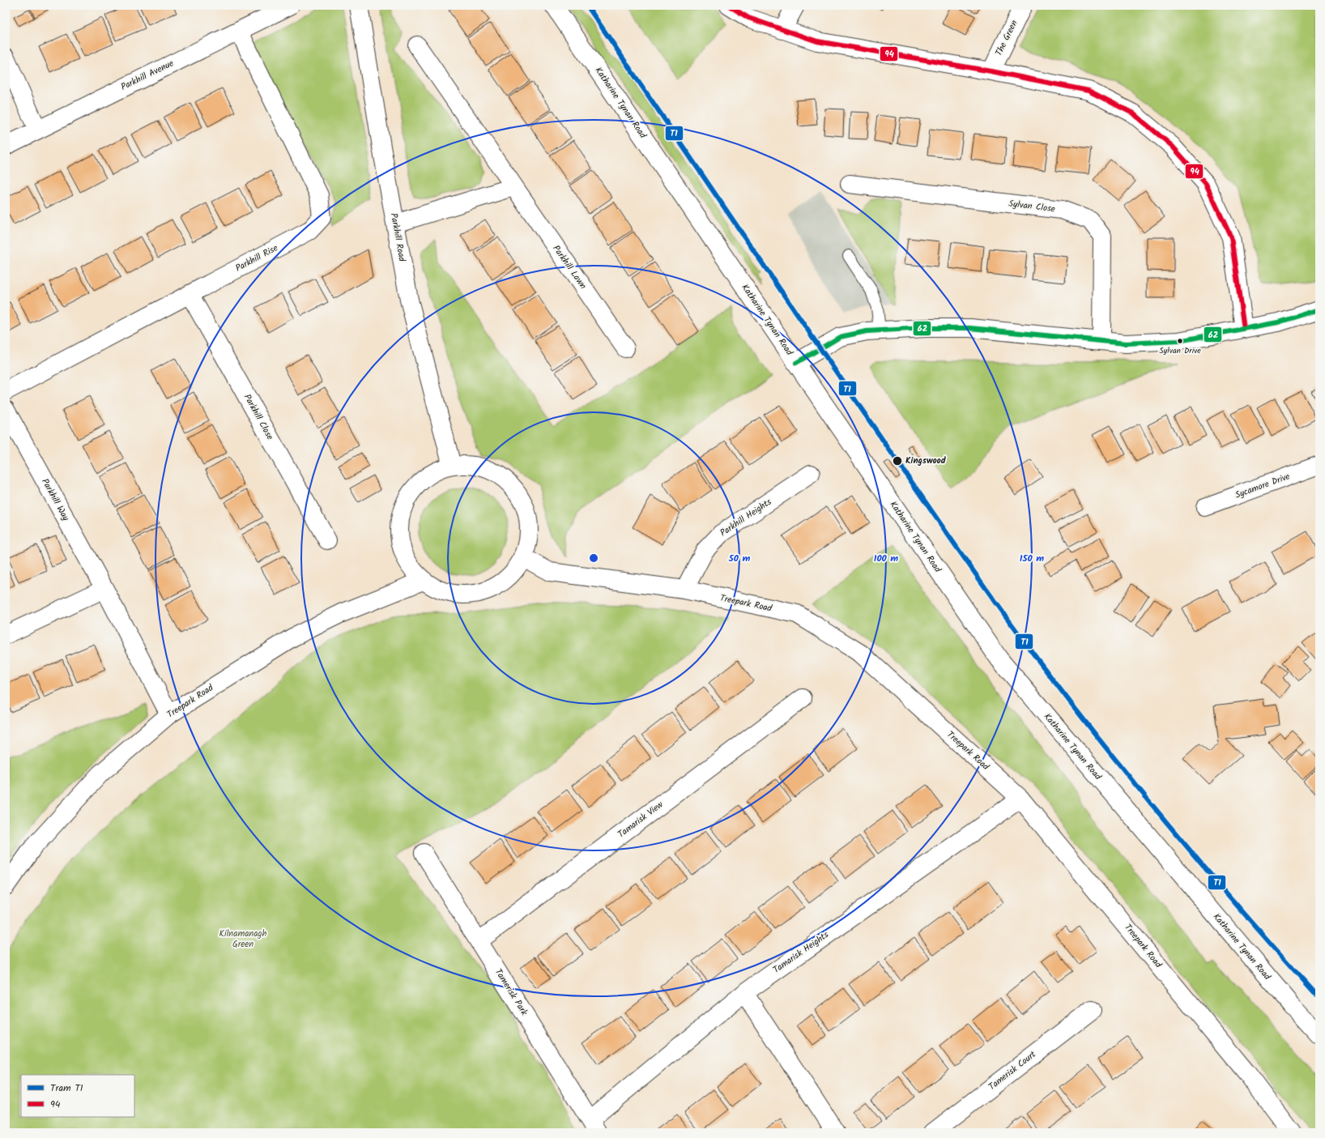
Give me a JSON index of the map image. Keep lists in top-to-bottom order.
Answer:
{
  "streets": {
    "street": [
      "The Green",
      "Parkhill Avenue",
      "Katharine Tynan Road",
      "Sylvan Close",
      "Parkhill Road",
      "Parkhill Rise",
      "Parkhill Lawn",
      "Parkhill Close",
      "Sycamore Drive",
      "Parkhill Way",
      "Parkhill Heights",
      "Treepark Road",
      "Tamarisk View",
      "Tamarisk Heights",
      "Tamerisk Park",
      "Tamerisk Court"
    ]
  },
  "crossings": [
    ["Parkhill Avenue", "Parkhill Rise"],
    ["Parkhill Rise", "Parkhill Close"],
    ["Parkhill Way", "Treepark Road"],
    ["Parkhill Heights", "Treepark Road"],
    ["Treepark Road", "Tamarisk Heights"],
    ["Tamarisk View", "Tamerisk Park"],
    ["Tamarisk Heights", "Tamerisk Park"]
  ],
  "parks": ["Kilnamanagh Green"],
  "places": ["Sylvan Drive", "Kingswood"],
  "lines": ["tram line T1", "transit line 94", "transit line 62"],
  "legend": ["Tram T1", "94"],
  "rings": ["50 m", "100 m", "150 m"]
}
